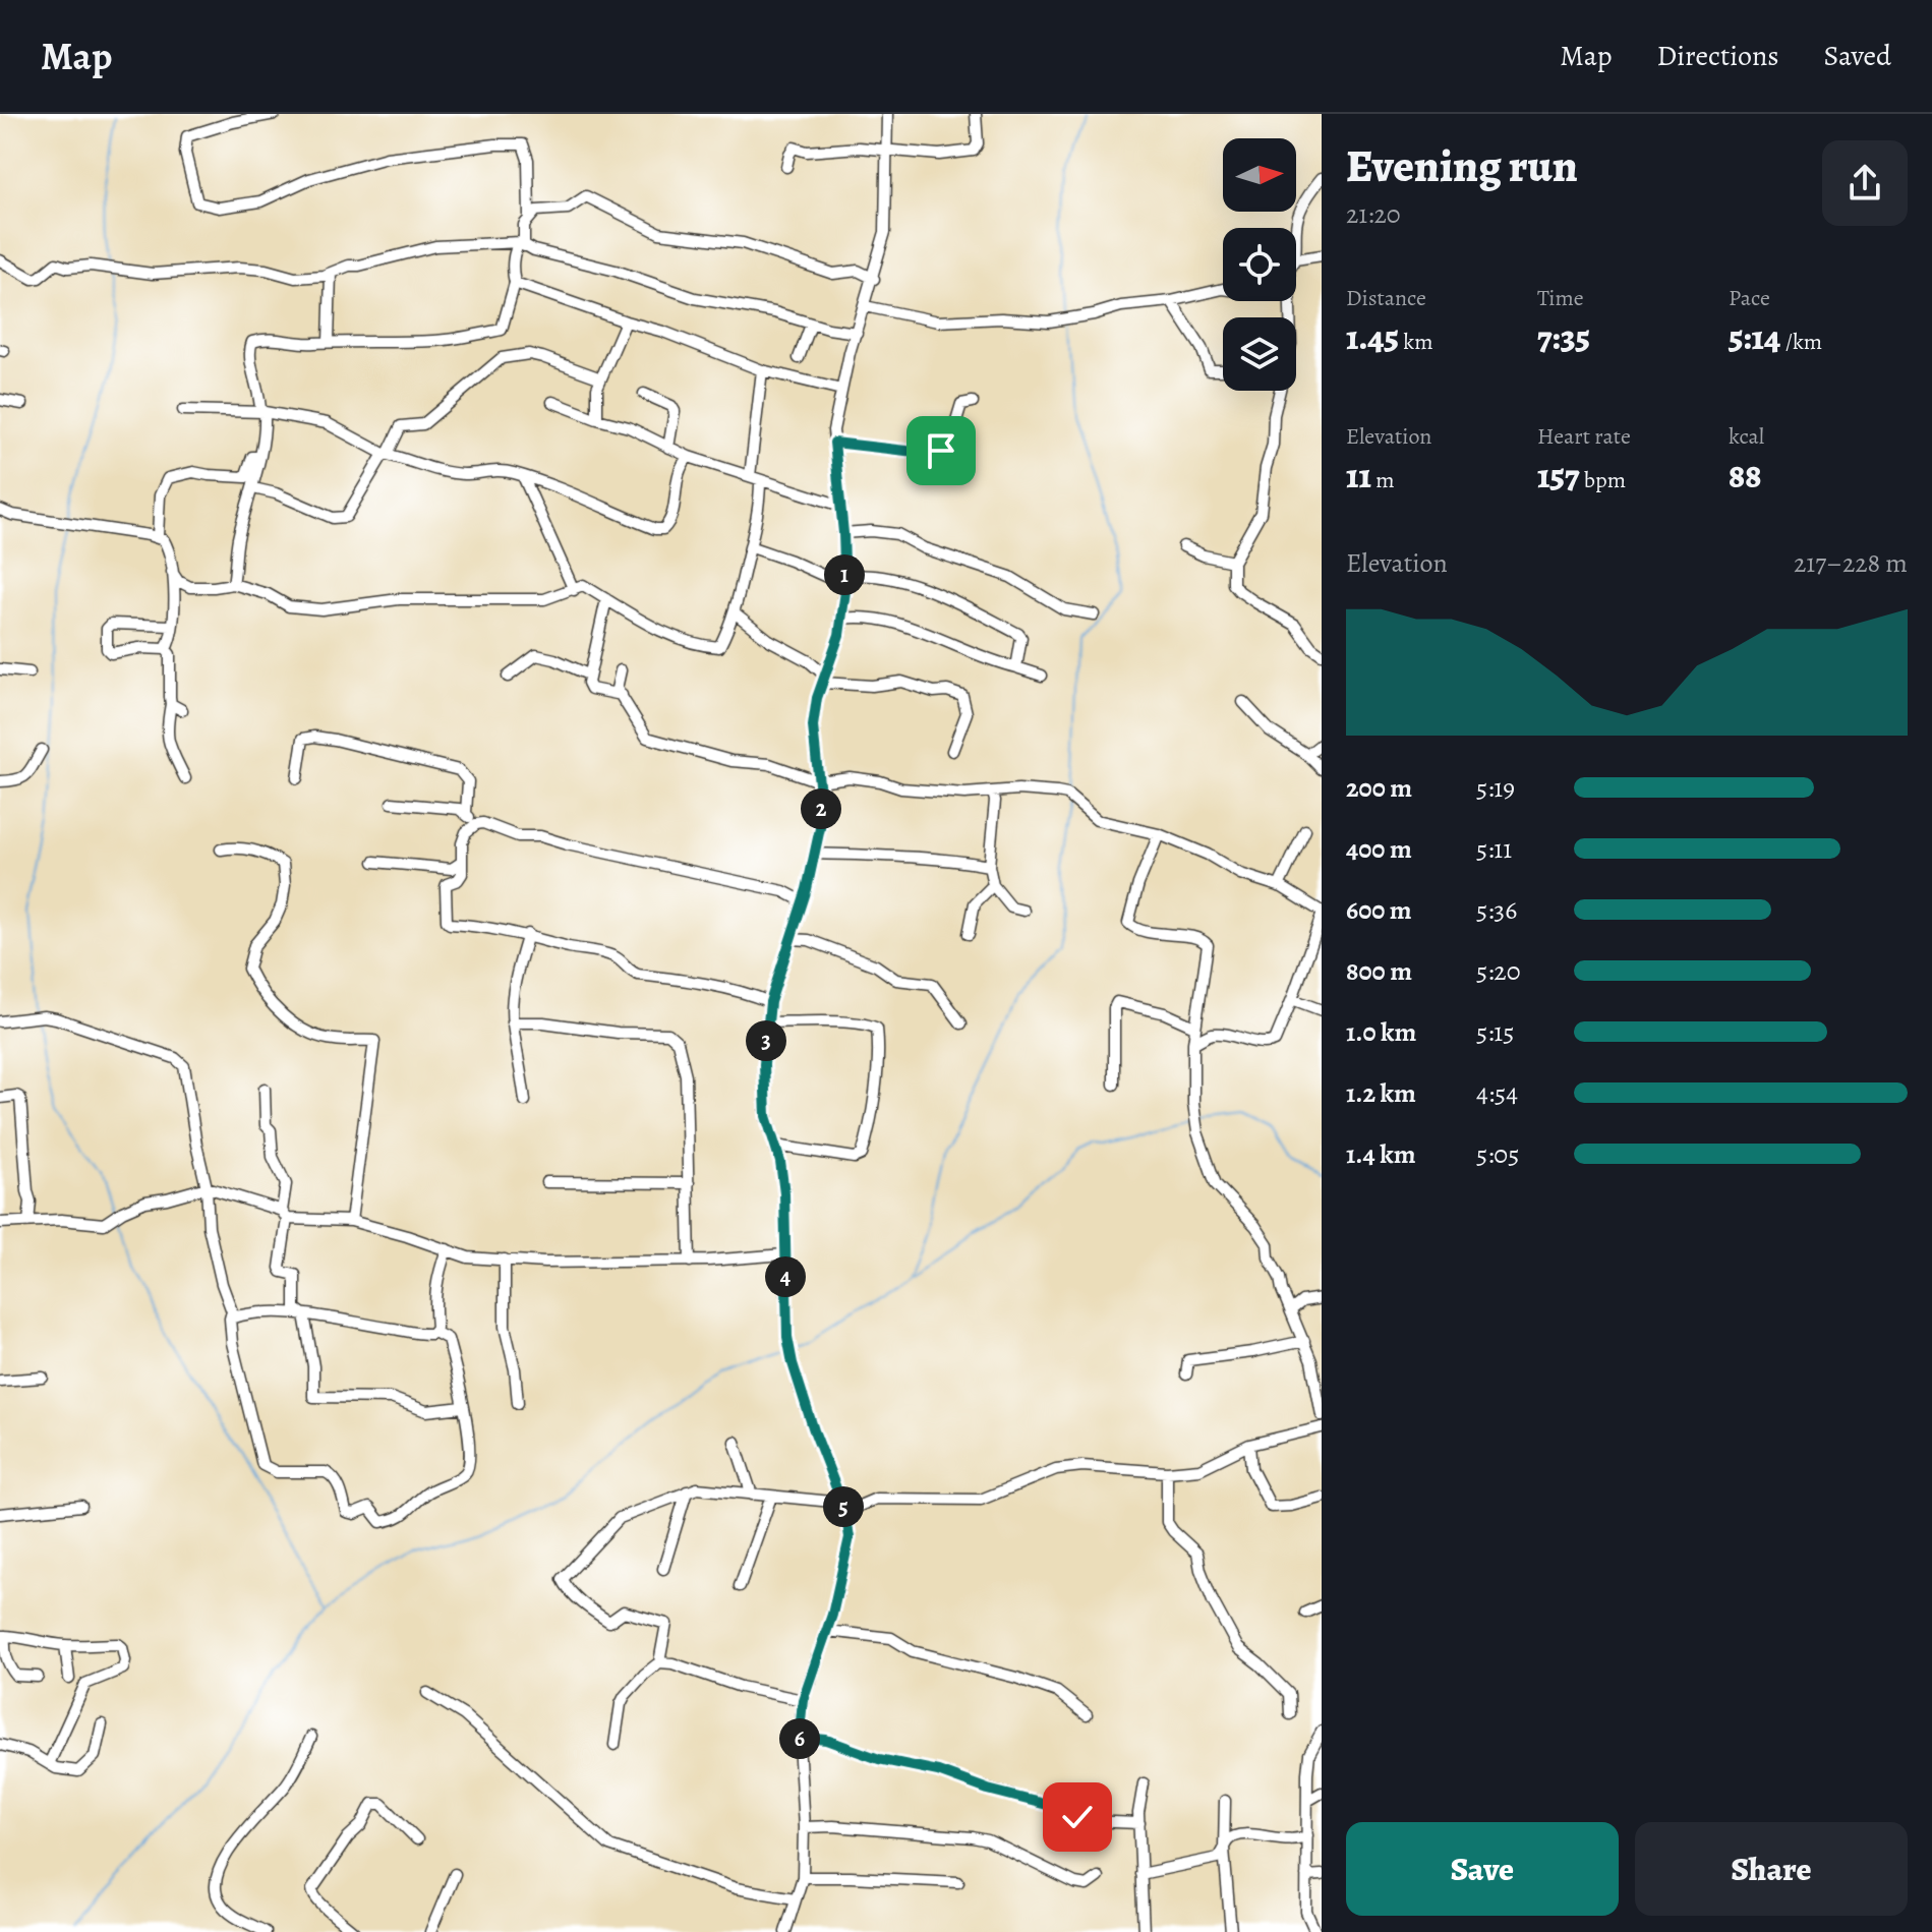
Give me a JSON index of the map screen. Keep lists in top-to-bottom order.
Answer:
{
  "north": "right",
  "page": {
    "header": "Map",
    "nav": ["Map", "Directions", "Saved"],
    "heading": ["Evening run", "21:20"],
    "stats": [
      ["Distance", "1.45 km"],
      ["Time", "7:35"],
      ["Pace", "5:14 /km"],
      ["Elevation", "11 m"],
      ["Heart rate", "157 bpm"],
      ["kcal", "88"]
    ],
    "chart": ["Elevation", "217–228 m"],
    "pins": [
      "1",
      "2",
      "3",
      "4",
      "5",
      "6"
    ],
    "list": [
      {
        "name": "200 m",
        "note": "5:19"
      },
      {
        "name": "400 m",
        "note": "5:11"
      },
      {
        "name": "600 m",
        "note": "5:36"
      },
      {
        "name": "800 m",
        "note": "5:20"
      },
      {
        "name": "1.0 km",
        "note": "5:15"
      },
      {
        "name": "1.2 km",
        "note": "4:54"
      },
      {
        "name": "1.4 km",
        "note": "5:05"
      }
    ],
    "buttons": ["Save", "Share"]
  }
}
